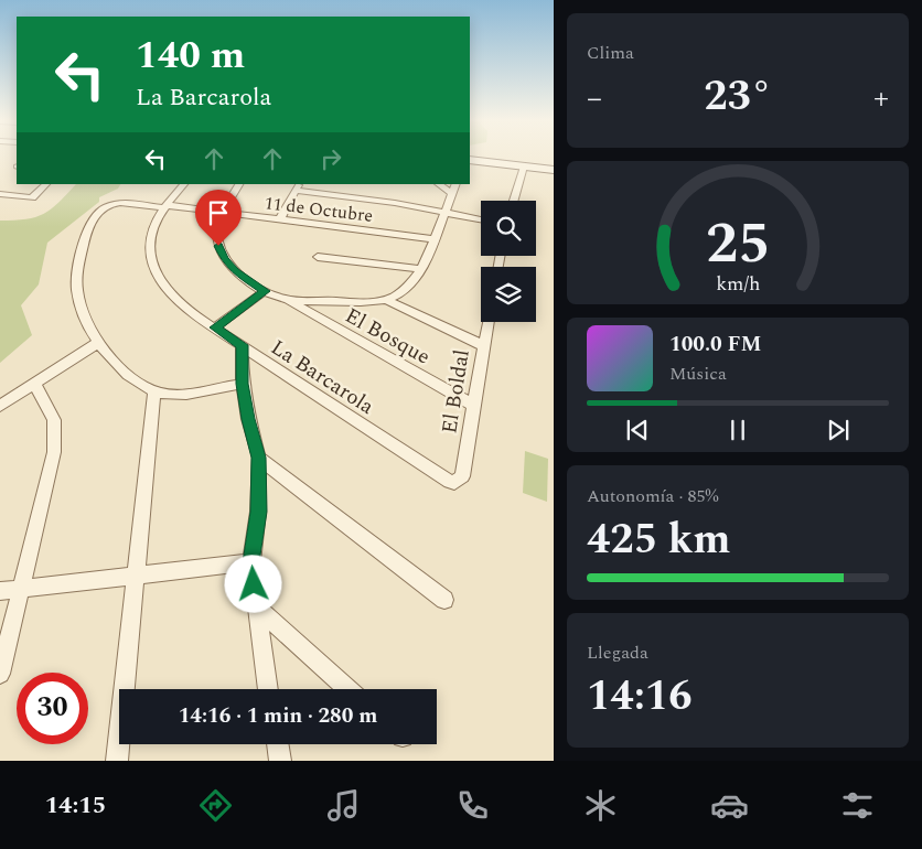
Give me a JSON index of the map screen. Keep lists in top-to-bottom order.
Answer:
{
  "streets": {
    "street": [
      "11 de Octubre",
      "El Bosque",
      "La Barcarola",
      "El Boldal"
    ]
  },
  "crossings": [
    ["11 de Octubre", "La Barcarola"],
    ["El Bosque", "El Boldal"],
    ["La Barcarola", "El Boldal"]
  ],
  "page": {
    "tile": [
      "Clima",
      ["Autonomía · 85%", "425 km"],
      ["Llegada", "14:16"]
    ],
    "turn": ["140 m", "La Barcarola"],
    "heat": ["−", "23°", "+"],
    "song": ["100.0 FM", "Música"],
    "limit": "30",
    "trip": "14:16 · 1 min · 280 m",
    "tabs": "14:15",
    "gauge": ["25", "km/h"]
  }
}
